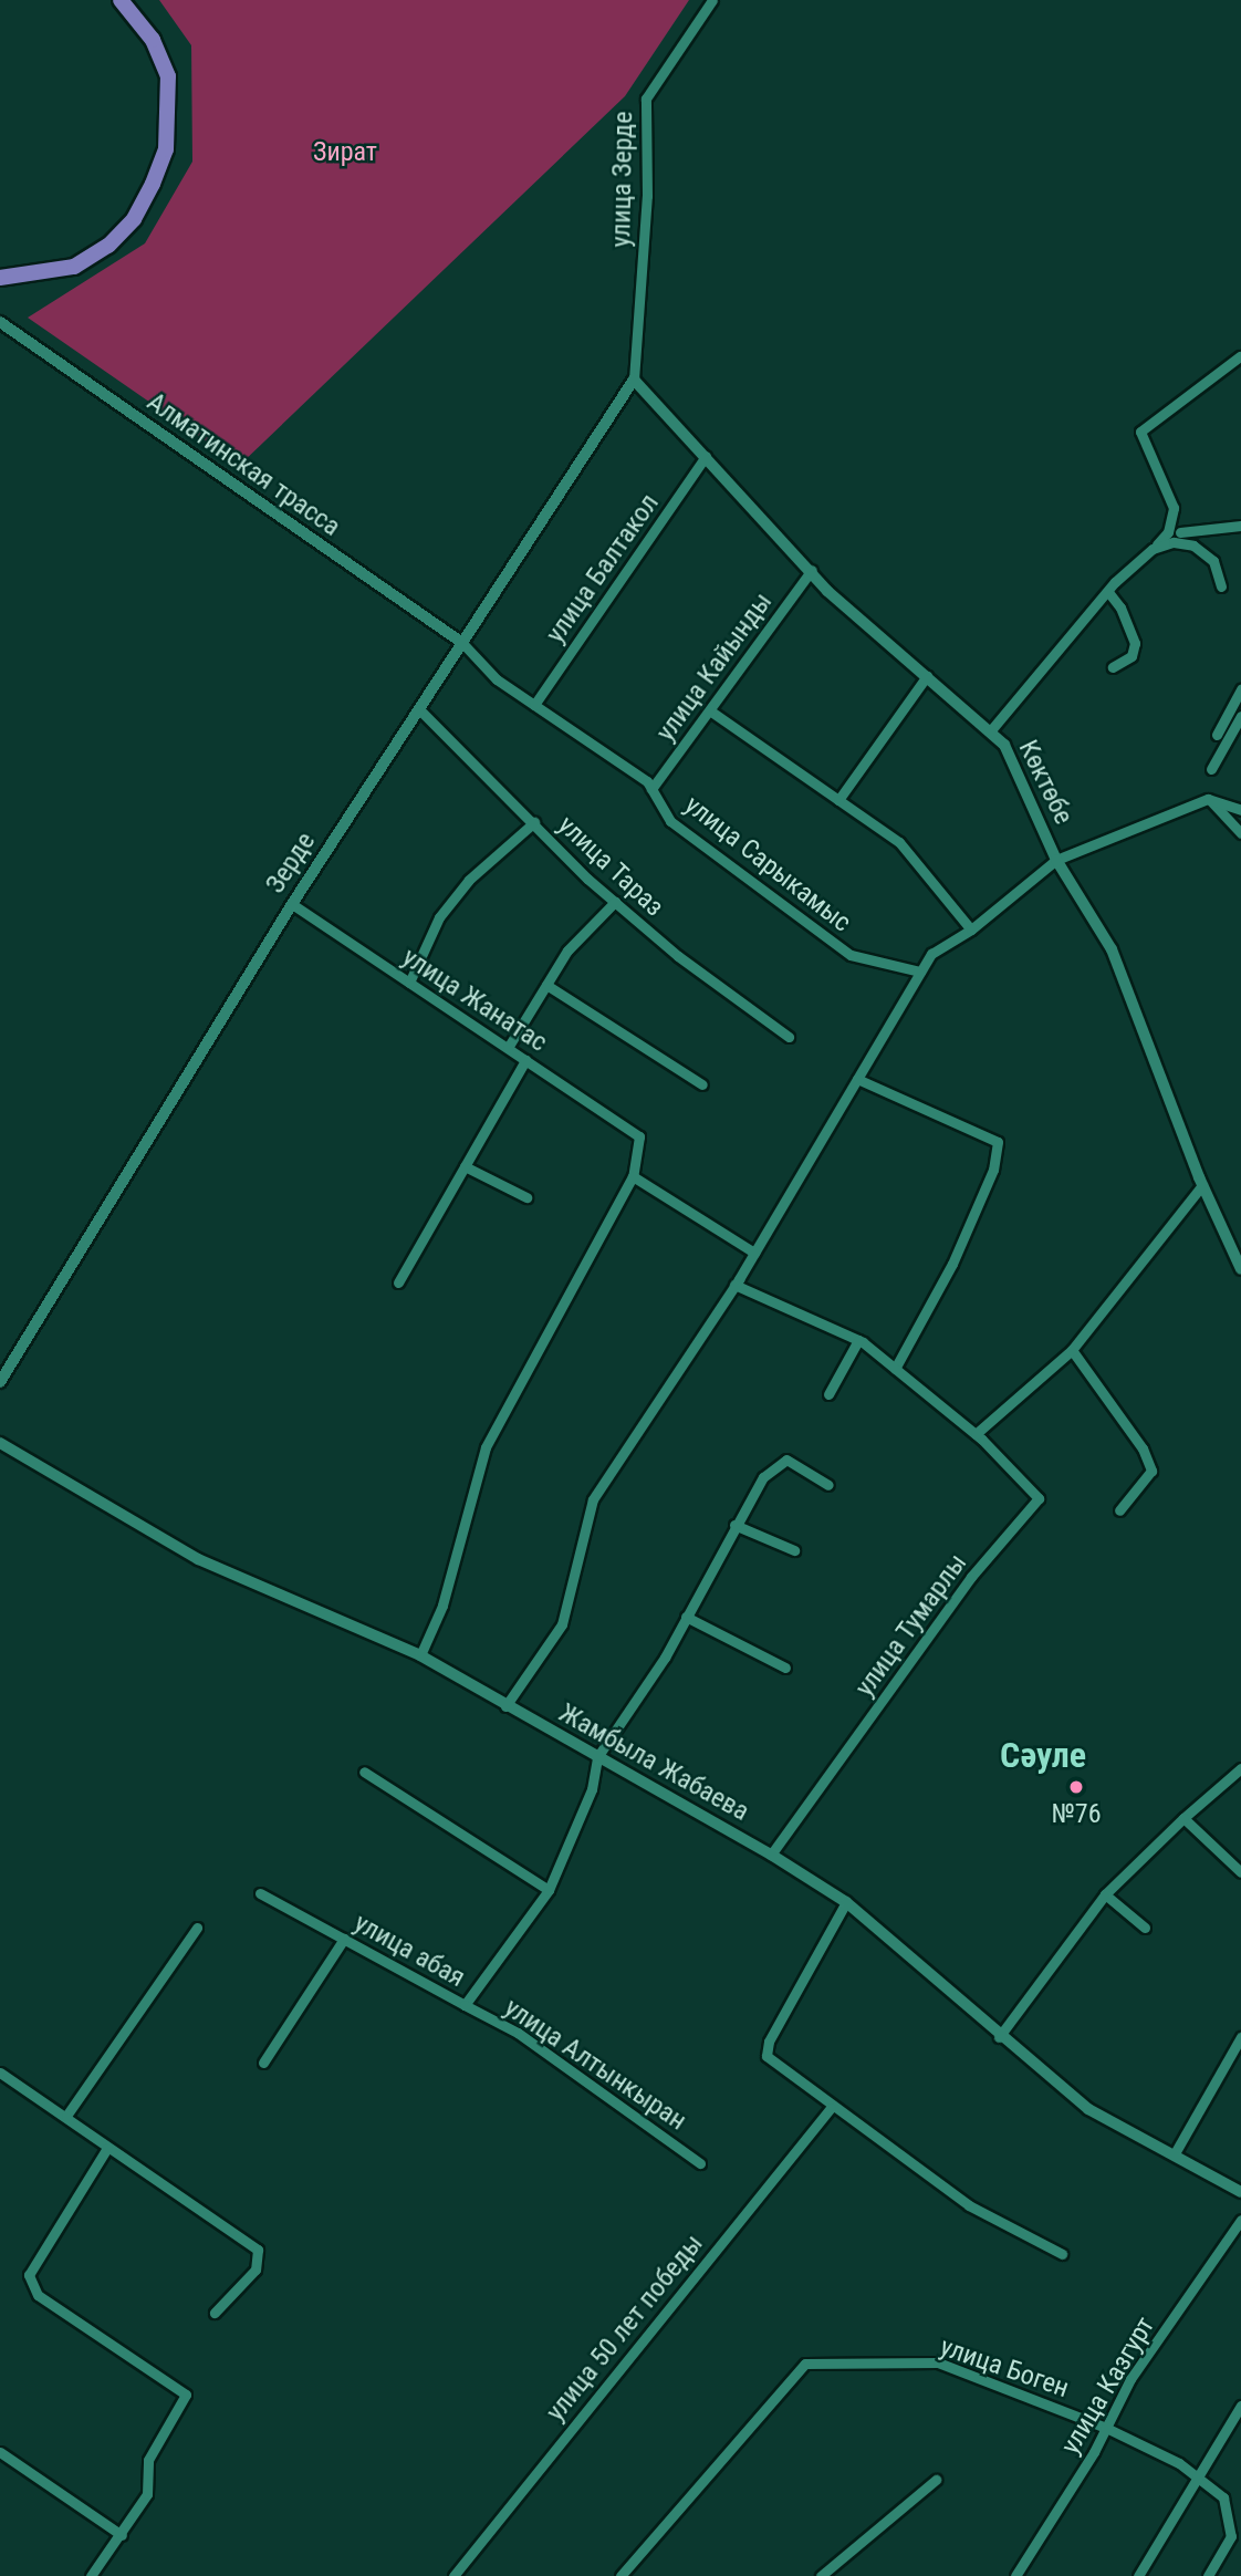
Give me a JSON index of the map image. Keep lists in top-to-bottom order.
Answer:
{
  "streets": {
    "street": [
      "улица Зерде",
      "Алматинская трасса",
      "улица Балтакол",
      "улица Кайынды",
      "Көктөбе",
      "Зерде",
      "улица Сарыкамыс",
      "улица Тараз",
      "улица Жанатас",
      "улица Тумарлы",
      "Жамбыла Жабаева",
      "улица абая",
      "улица Алтынкыран",
      "улица 50 лет победы",
      "улица Боген",
      "улица Казгурт"
    ]
  },
  "crossings": [
    ["улица Зерде", "Көктөбе"],
    ["улица Зерде", "Зерде"],
    ["Алматинская трасса", "Зерде"],
    ["Алматинская трасса", "улица Сарыкамыс"],
    ["улица Балтакол", "Көктөбе"],
    ["улица Балтакол", "улица Сарыкамыс"],
    ["улица Кайынды", "Көктөбе"],
    ["улица Кайынды", "улица Сарыкамыс"],
    ["Көктөбе", "Зерде"],
    ["Зерде", "улица Сарыкамыс"],
    ["Зерде", "улица Тараз"],
    ["Зерде", "улица Жанатас"],
    ["улица Тумарлы", "Жамбыла Жабаева"],
    ["Жамбыла Жабаева", "улица абая"],
    ["улица абая", "улица Алтынкыран"],
    ["улица Боген", "улица Казгурт"]
  ],
  "districts": ["Сәуле"],
  "parks": ["Зират"],
  "places": ["№76"]
}
